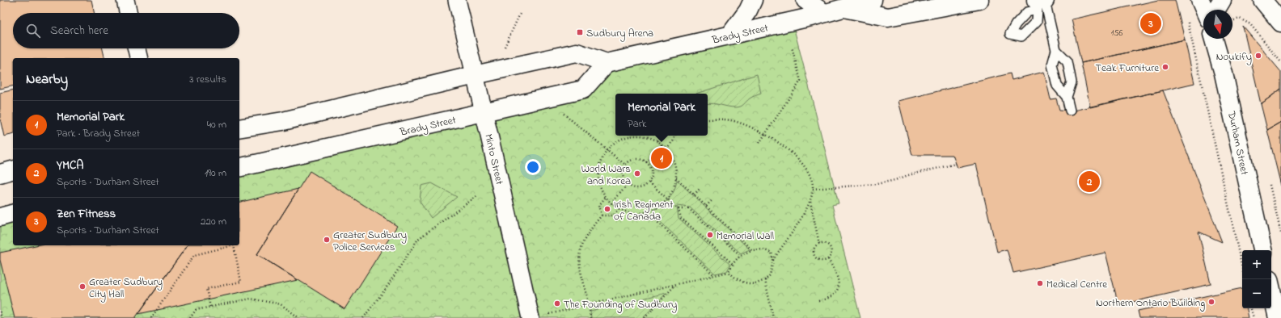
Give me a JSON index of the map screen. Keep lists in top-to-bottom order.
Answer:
{
  "streets": {
    "main road": ["Brady Street", "Durham Street"],
    "street": ["Minto Street"]
  },
  "crossings": [
    ["Brady Street", "Minto Street"]
  ],
  "places": {
    "transit": ["Sudbury Arena"],
    "other": [
      "Noukify",
      "Teak Furniture",
      "World Wars and Korea",
      "Irish Regiment of Canada",
      "Memorial Wall",
      "Greater Sudbury Police Services",
      "Medical Centre",
      "Greater Sudbury City Hall",
      "Northern Ontario Building",
      "The Founding of Sudbury"
    ]
  },
  "house_numbers": ["156"],
  "north": "bottom",
  "page": {
    "pins": ["3", "1", "2"],
    "search": "Search here",
    "heading": ["Nearby", "3 results"],
    "popup": ["Memorial Park", "Park"],
    "list": [
      {
        "mark": "1",
        "name": "Memorial Park",
        "note": "Park · Brady Street",
        "value": "40 m"
      },
      {
        "mark": "2",
        "name": "YMCA",
        "note": "Sports · Durham Street",
        "value": "190 m"
      },
      {
        "mark": "3",
        "name": "Zen Fitness",
        "note": "Sports · Durham Street",
        "value": "220 m"
      }
    ],
    "map_buttons": ["+", "−"]
  }
}
